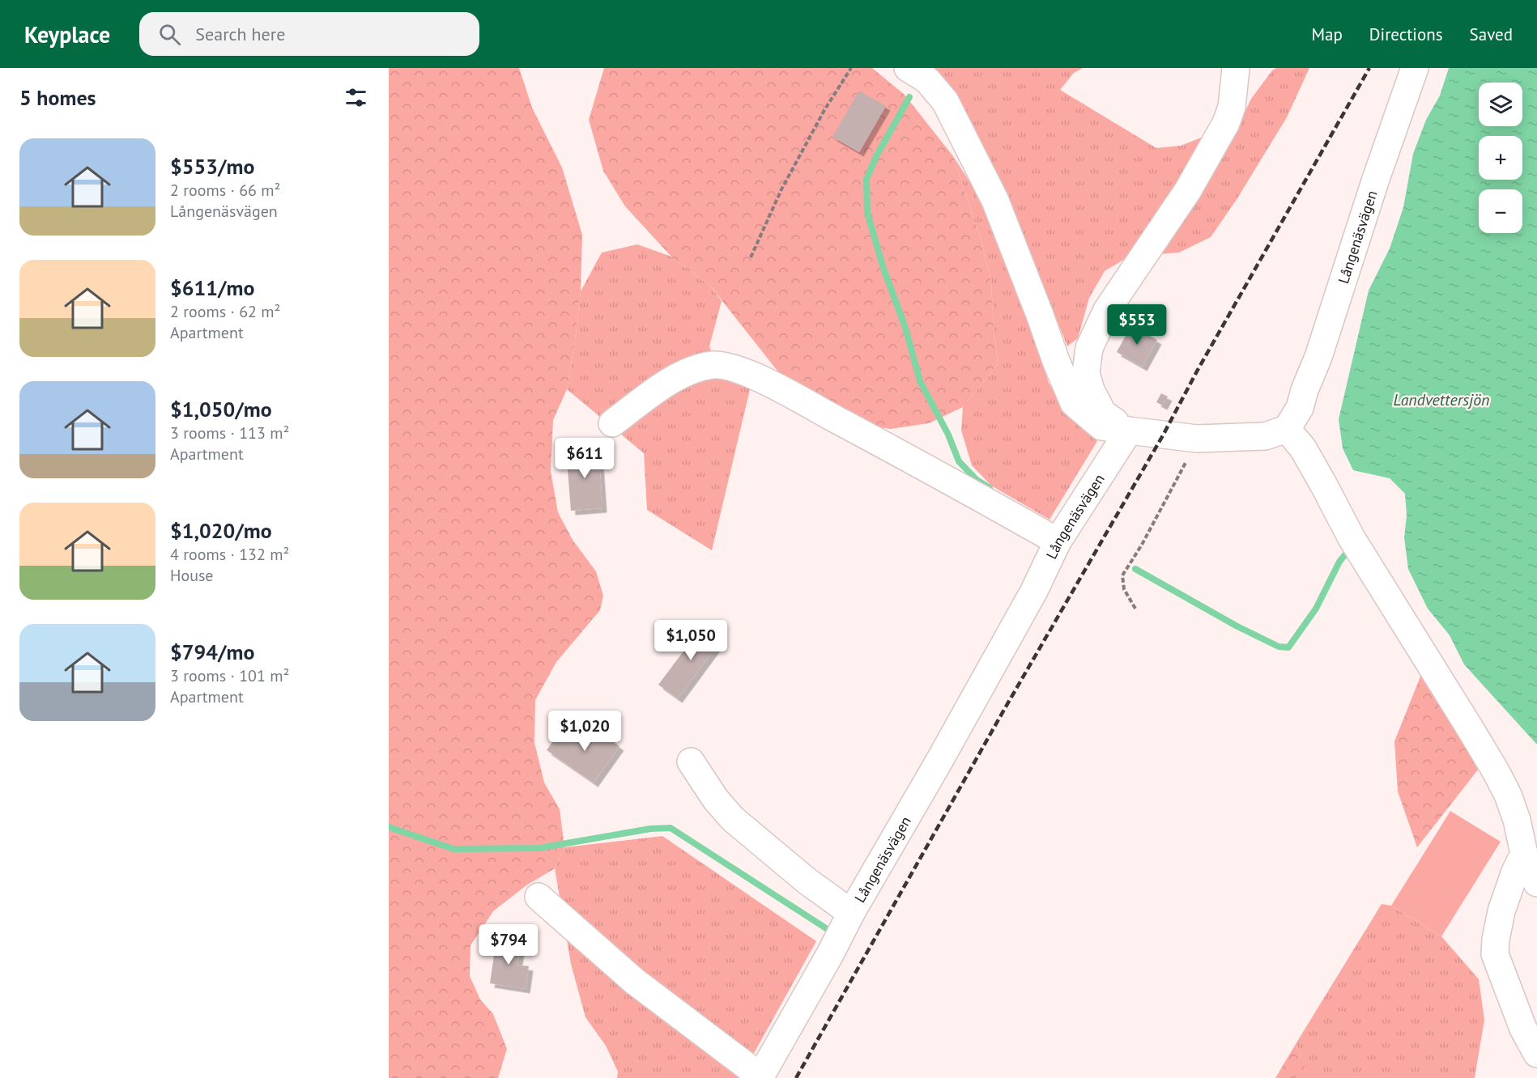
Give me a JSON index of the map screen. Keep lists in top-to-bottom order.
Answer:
{
  "streets": {
    "street": ["Långenäsvägen"]
  },
  "water": ["Landvettersjön"],
  "page": {
    "header": "Keyplace",
    "search": "Search here",
    "nav": ["Map", "Directions", "Saved"],
    "heading": "5 homes",
    "map_buttons": ["+", "−"],
    "list": [
      {
        "name": "$553/mo",
        "note": "2 rooms · 66 m² · Långenäsvägen"
      },
      {
        "name": "$611/mo",
        "note": "2 rooms · 62 m² · Apartment"
      },
      {
        "name": "$1,050/mo",
        "note": "3 rooms · 113 m² · Apartment"
      },
      {
        "name": "$1,020/mo",
        "note": "4 rooms · 132 m² · House"
      },
      {
        "name": "$794/mo",
        "note": "3 rooms · 101 m² · Apartment"
      }
    ],
    "price": [
      "$553",
      "$611",
      "$1,050",
      "$1,020",
      "$794"
    ]
  }
}
